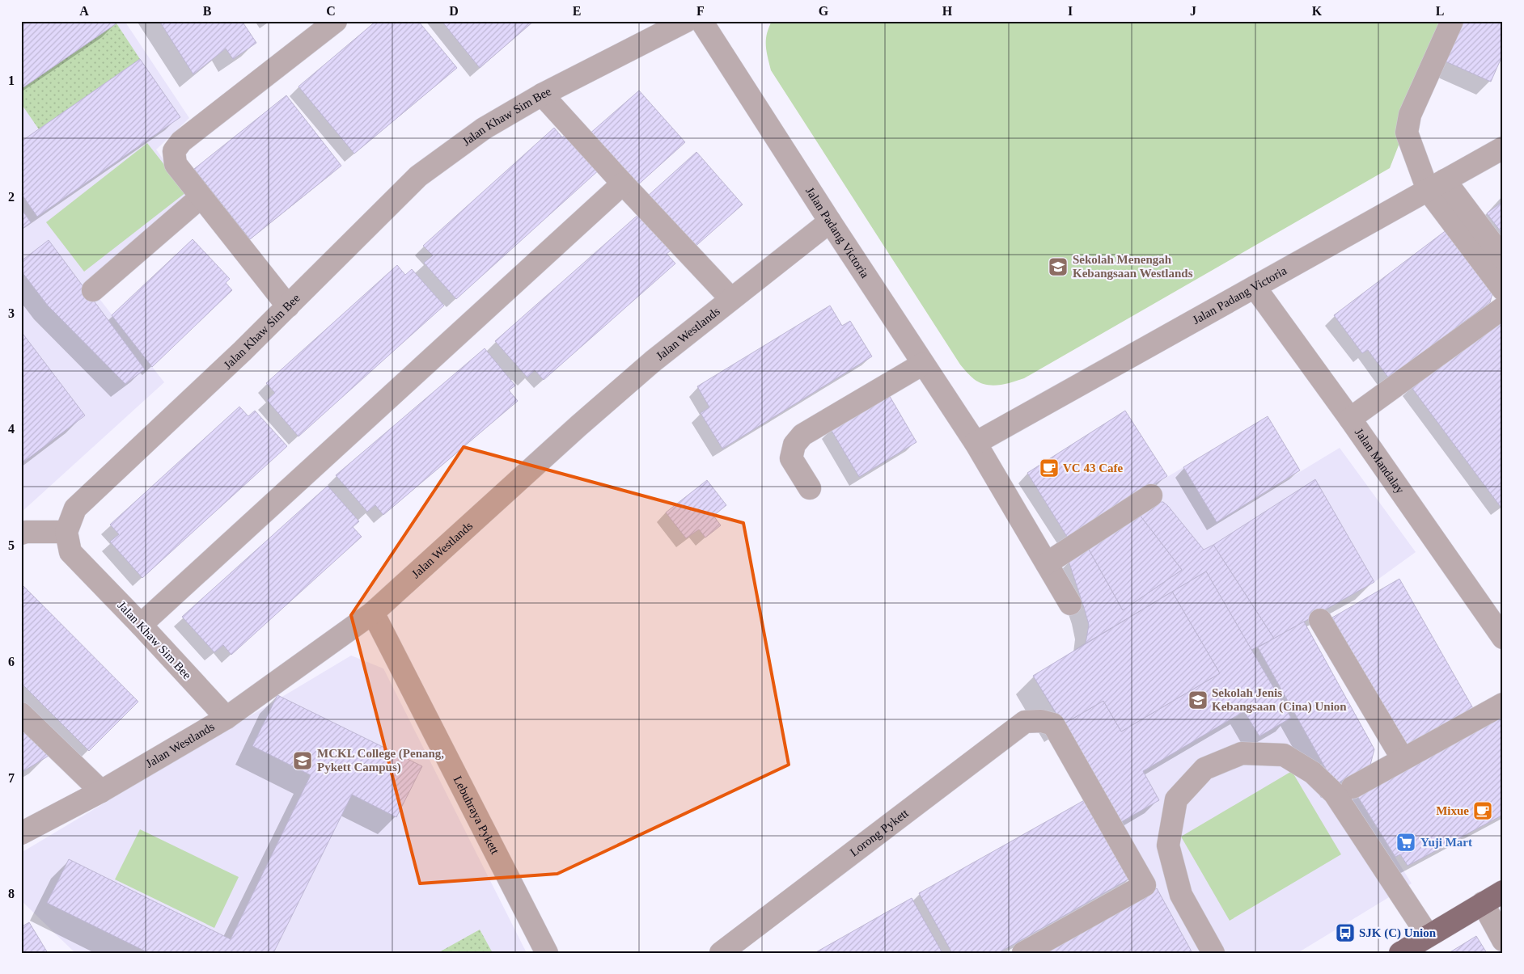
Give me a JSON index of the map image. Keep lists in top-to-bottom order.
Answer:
{
  "streets": {
    "street": [
      "Jalan Khaw Sim Bee",
      "Jalan Padang Victoria",
      "Jalan Westlands",
      "Jalan Mandalay",
      "Lebuhraya Pykett",
      "Lorong Pykett"
    ]
  },
  "crossings": [
    ["Jalan Khaw Sim Bee", "Jalan Westlands"],
    ["Jalan Padang Victoria", "Jalan Westlands"],
    ["Jalan Padang Victoria", "Jalan Mandalay"],
    ["Jalan Westlands", "Lebuhraya Pykett"]
  ],
  "places": {
    "school or university": ["Sekolah Menengah Kebangsaan Westlands", "Sekolah Jenis Kebangsaan (Cina) Union", "MCKL College (Penang, Pykett Campus)"],
    "cafe": ["VC 43 Cafe", "Mixue"],
    "supermarket": ["Yuji Mart"],
    "bus stop": ["SJK (C) Union"]
  },
  "grid": {
    "columns": [
      "A",
      "B",
      "C",
      "D",
      "E",
      "F",
      "G",
      "H",
      "I",
      "J",
      "K",
      "L"
    ],
    "rows": [
      "1",
      "2",
      "3",
      "4",
      "5",
      "6",
      "7",
      "8"
    ]
  }
}
